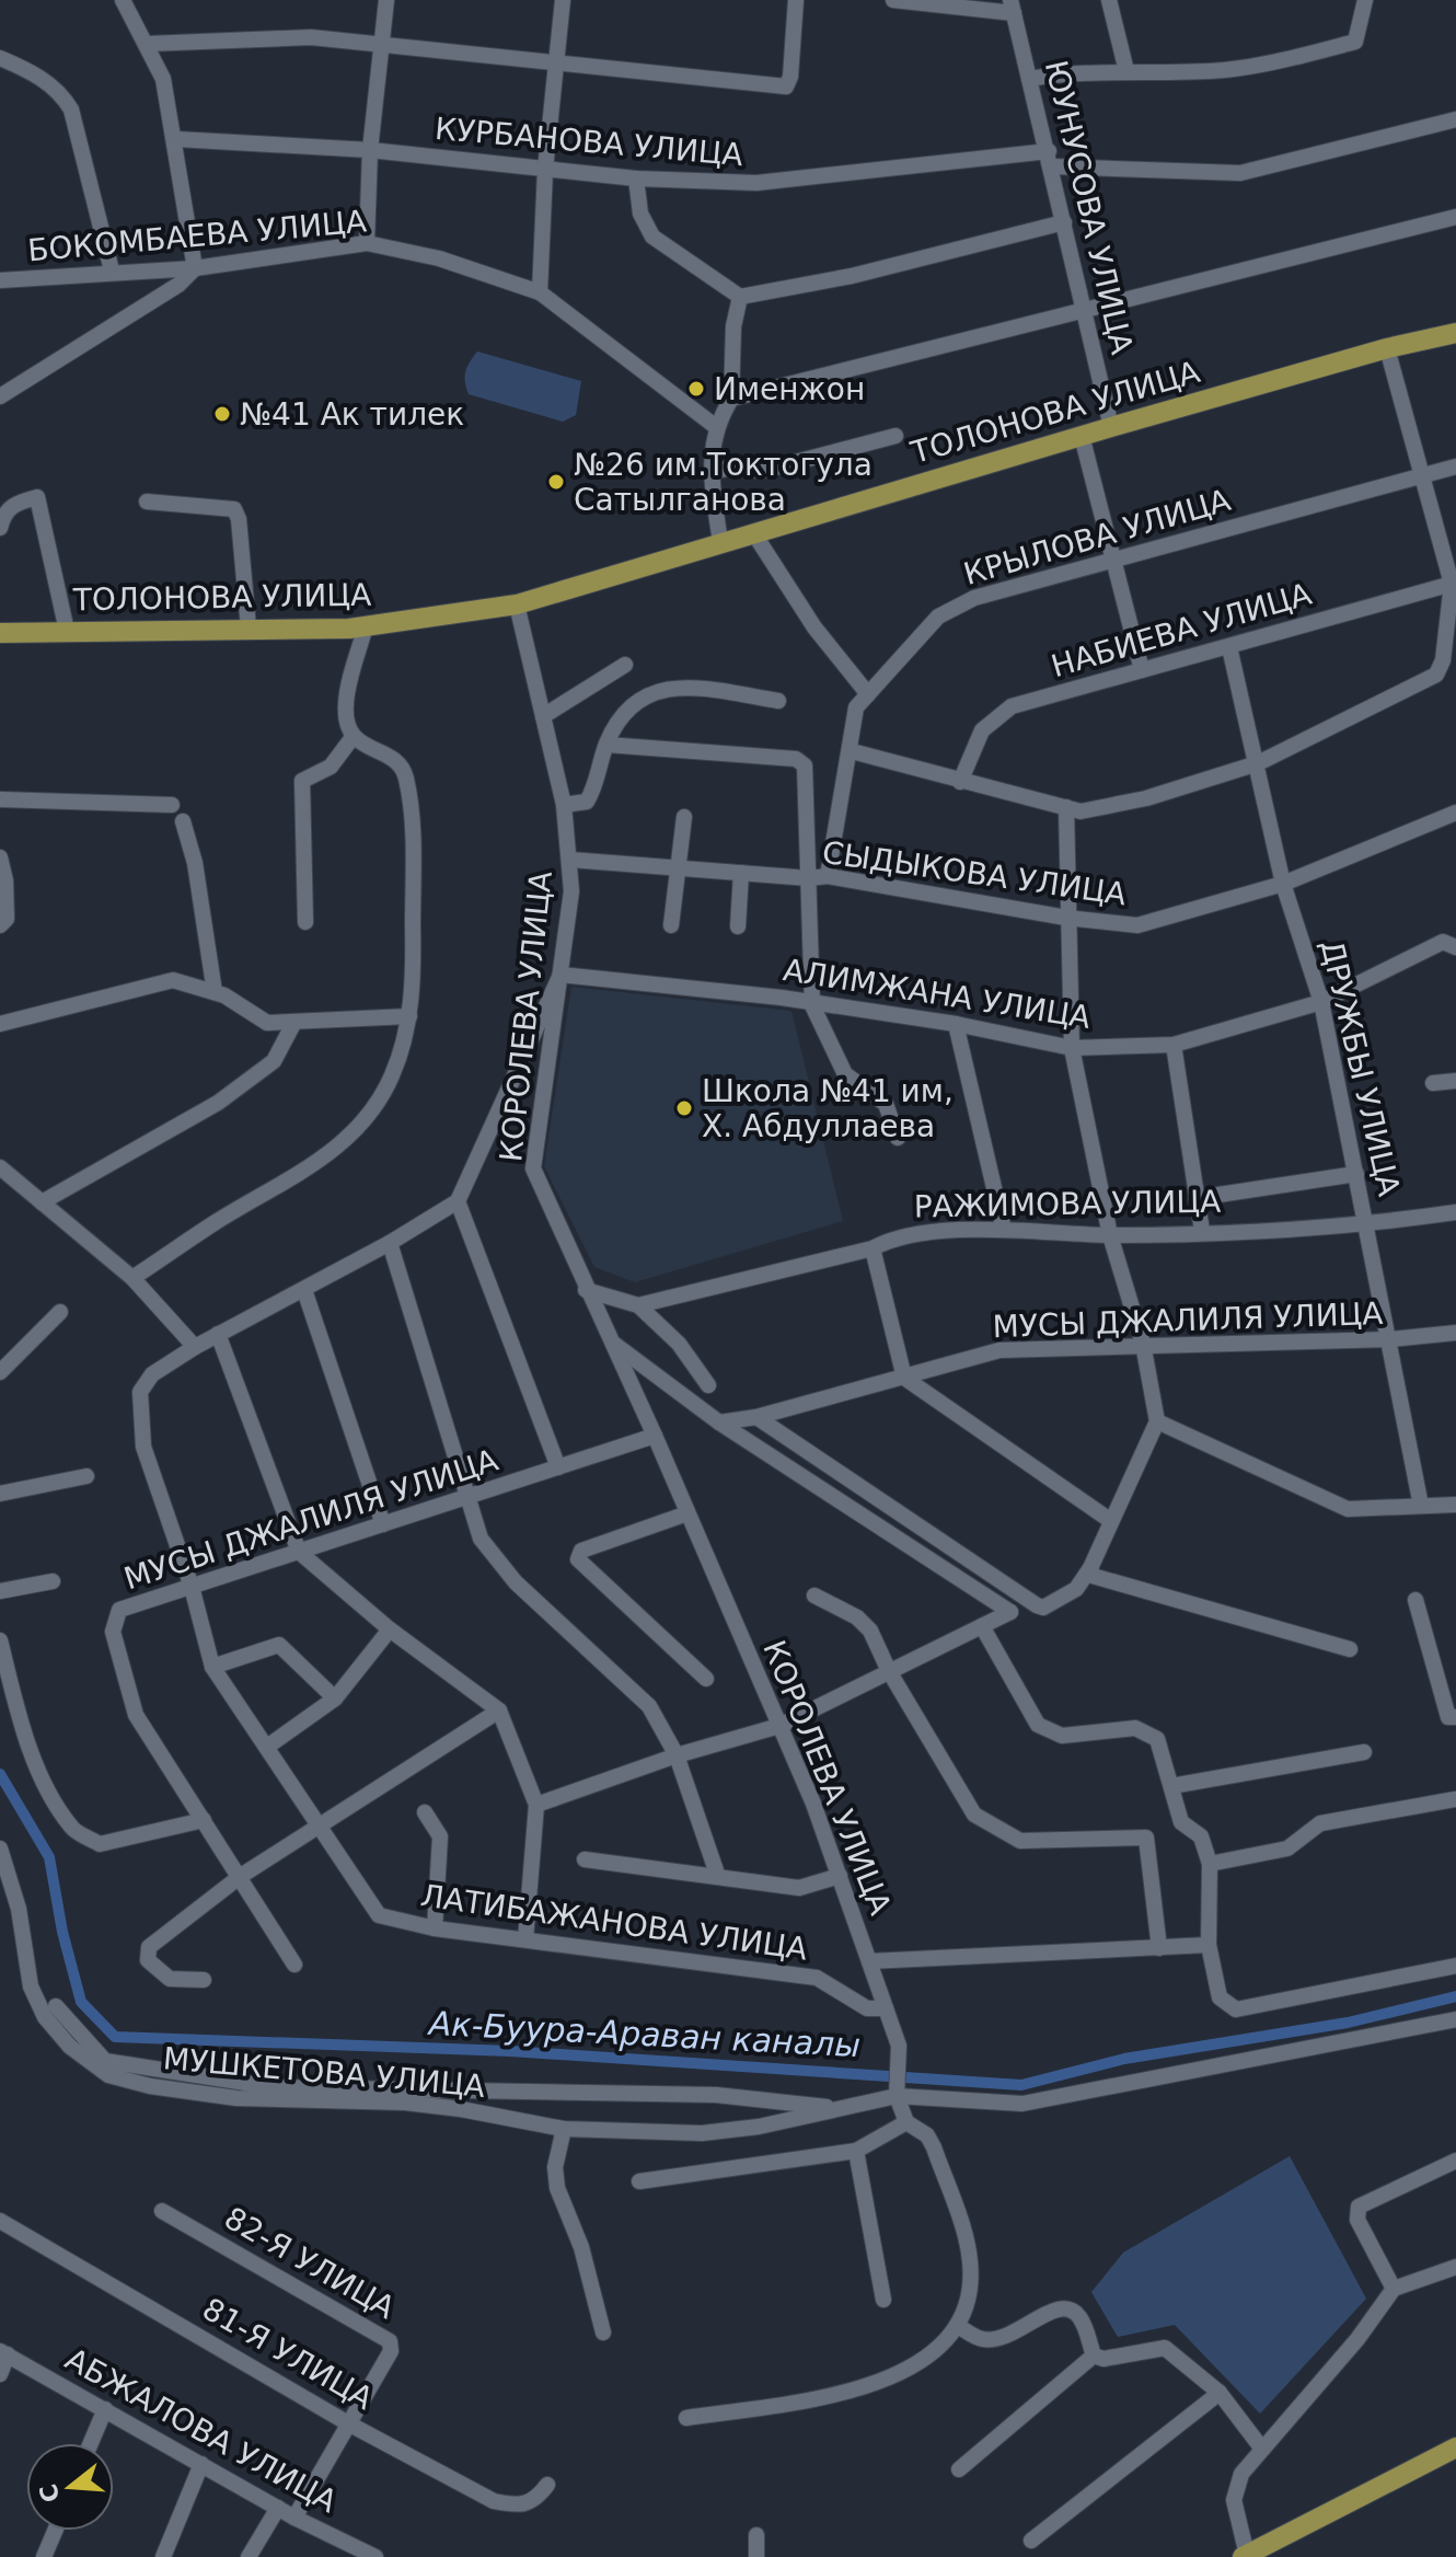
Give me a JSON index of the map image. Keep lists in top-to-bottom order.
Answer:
{
  "streets": {
    "main road": ["ТОЛОНОВА УЛИЦА"],
    "street": [
      "КУРБАНОВА УЛИЦА",
      "ЮУНУСОВА УЛИЦА",
      "БОКОМБАЕВА УЛИЦА",
      "КРЫЛОВА УЛИЦА",
      "НАБИЕВА УЛИЦА",
      "СЫДЫКОВА УЛИЦА",
      "АЛИМЖАНА УЛИЦА",
      "КОРОЛЕВА УЛИЦА",
      "ДРУЖБЫ УЛИЦА",
      "РАЖИМОВА УЛИЦА",
      "МУСЫ ДЖАЛИЛЯ УЛИЦА",
      "ЛАТИБАЖАНОВА УЛИЦА",
      "МУШКЕТОВА УЛИЦА",
      "82-Я УЛИЦА",
      "81-Я УЛИЦА",
      "АБЖАЛОВА УЛИЦА"
    ]
  },
  "crossings": [
    ["КУРБАНОВА УЛИЦА", "ЮУНУСОВА УЛИЦА"],
    ["ЮУНУСОВА УЛИЦА", "ТОЛОНОВА УЛИЦА"],
    ["ТОЛОНОВА УЛИЦА", "КОРОЛЕВА УЛИЦА"],
    ["КРЫЛОВА УЛИЦА", "СЫДЫКОВА УЛИЦА"],
    ["НАБИЕВА УЛИЦА", "ДРУЖБЫ УЛИЦА"],
    ["СЫДЫКОВА УЛИЦА", "КОРОЛЕВА УЛИЦА"],
    ["СЫДЫКОВА УЛИЦА", "ДРУЖБЫ УЛИЦА"],
    ["АЛИМЖАНА УЛИЦА", "КОРОЛЕВА УЛИЦА"],
    ["АЛИМЖАНА УЛИЦА", "ДРУЖБЫ УЛИЦА"],
    ["КОРОЛЕВА УЛИЦА", "РАЖИМОВА УЛИЦА"],
    ["КОРОЛЕВА УЛИЦА", "МУСЫ ДЖАЛИЛЯ УЛИЦА"],
    ["КОРОЛЕВА УЛИЦА", "ЛАТИБАЖАНОВА УЛИЦА"],
    ["КОРОЛЕВА УЛИЦА", "МУШКЕТОВА УЛИЦА"],
    ["ДРУЖБЫ УЛИЦА", "РАЖИМОВА УЛИЦА"],
    ["ДРУЖБЫ УЛИЦА", "МУСЫ ДЖАЛИЛЯ УЛИЦА"],
    ["МУСЫ ДЖАЛИЛЯ УЛИЦА", "ЛАТИБАЖАНОВА УЛИЦА"],
    ["82-Я УЛИЦА", "81-Я УЛИЦА"],
    ["82-Я УЛИЦА", "АБЖАЛОВА УЛИЦА"]
  ],
  "water": ["Ак-Буура-Араван каналы"],
  "places": [
    "Именжон",
    "№41 Ак тилек",
    "№26 им.Токтогула Сатылганова",
    "Школа №41 им, Х. Абдуллаева"
  ],
  "north": "left"
}
